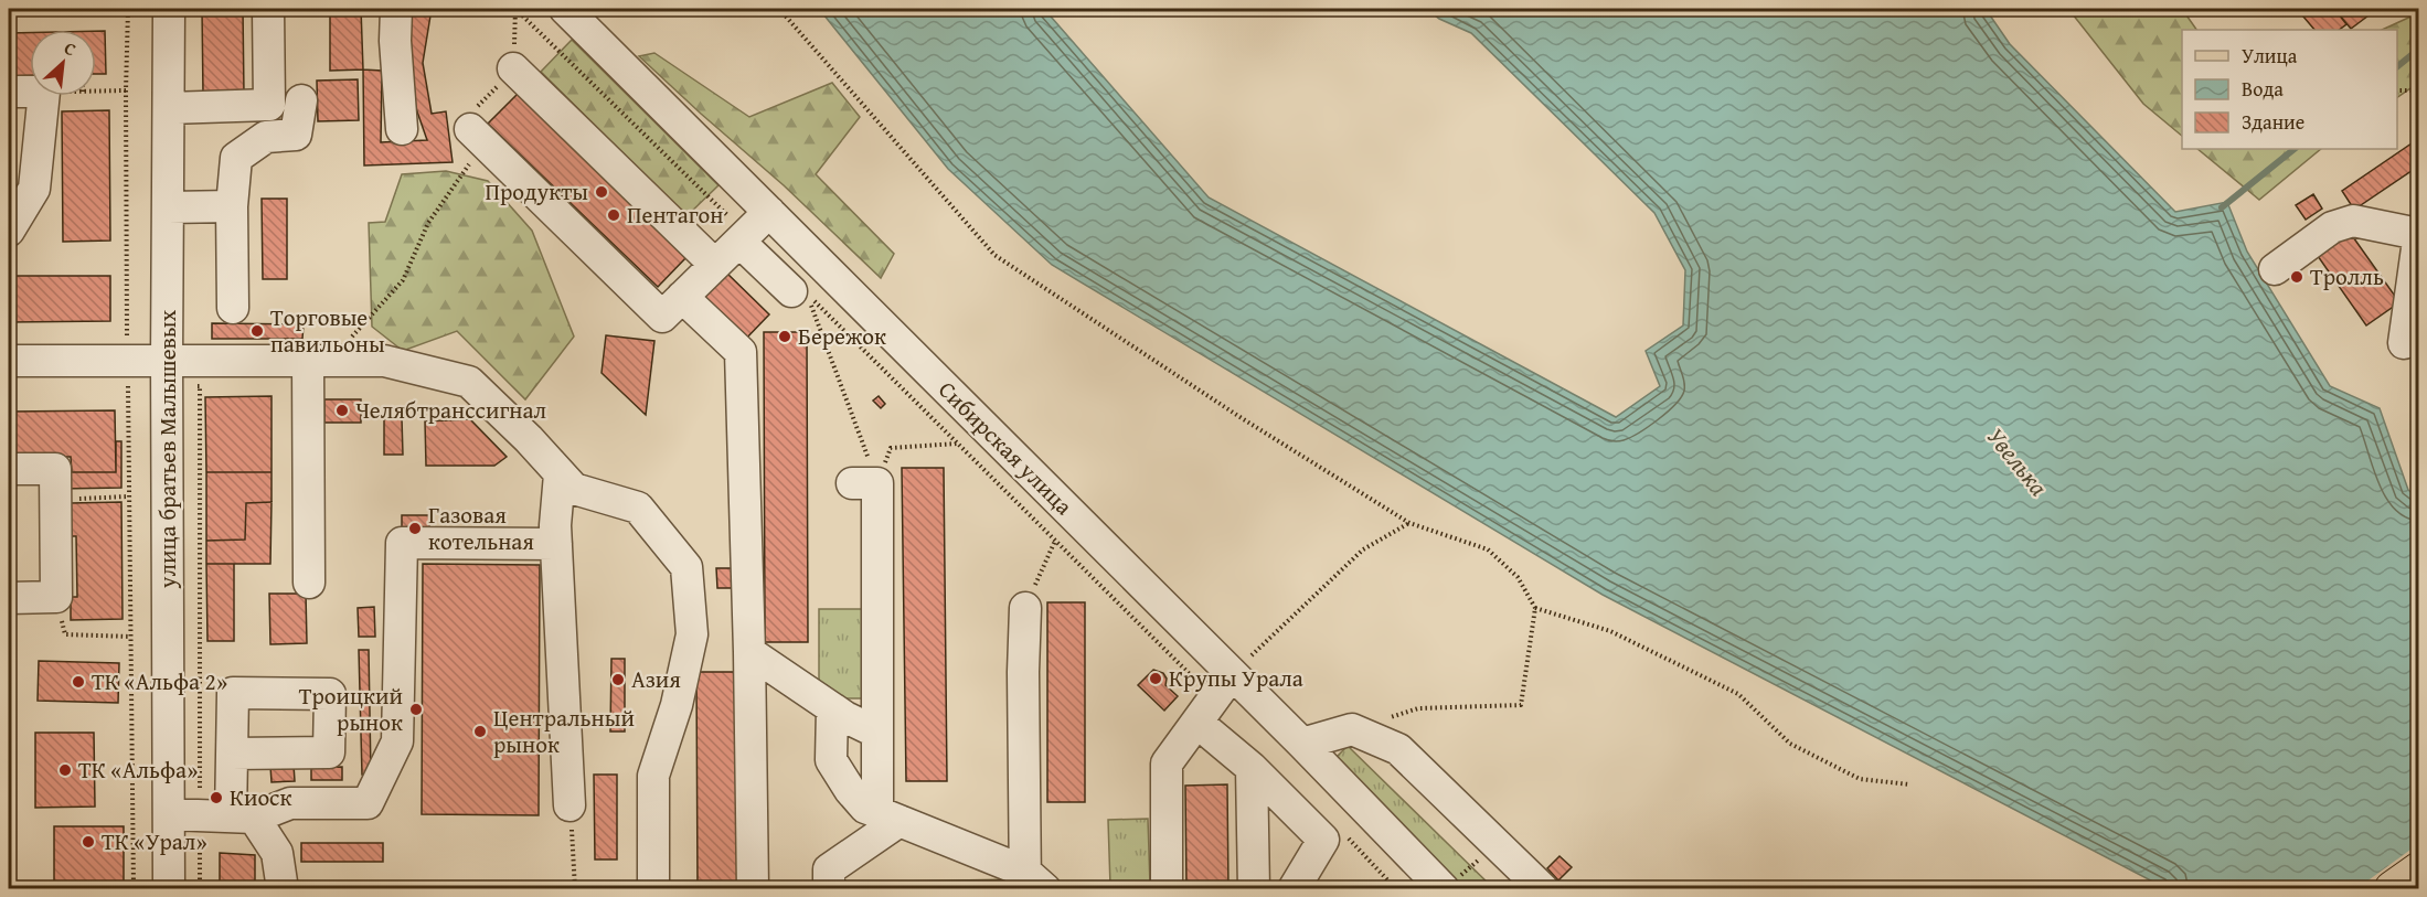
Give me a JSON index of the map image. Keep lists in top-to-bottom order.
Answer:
{
  "streets": {
    "street": ["Сибирская улица", "улица братьев Малышевых"]
  },
  "water": ["Увелька"],
  "places": [
    "Продукты",
    "Пентагон",
    "Тролль",
    "Торговые павильоны",
    "Бережок",
    "Челябтранссигнал",
    "Газовая котельная",
    "Крупы Урала",
    "Азия",
    "ТК «Альфа 2»",
    "Троицкий рынок",
    "Центральный рынок",
    "ТК «Альфа»",
    "Киоск",
    "ТК «Урал»"
  ],
  "legend": ["Улица", "Вода", "Здание"],
  "north": "top right"
}
